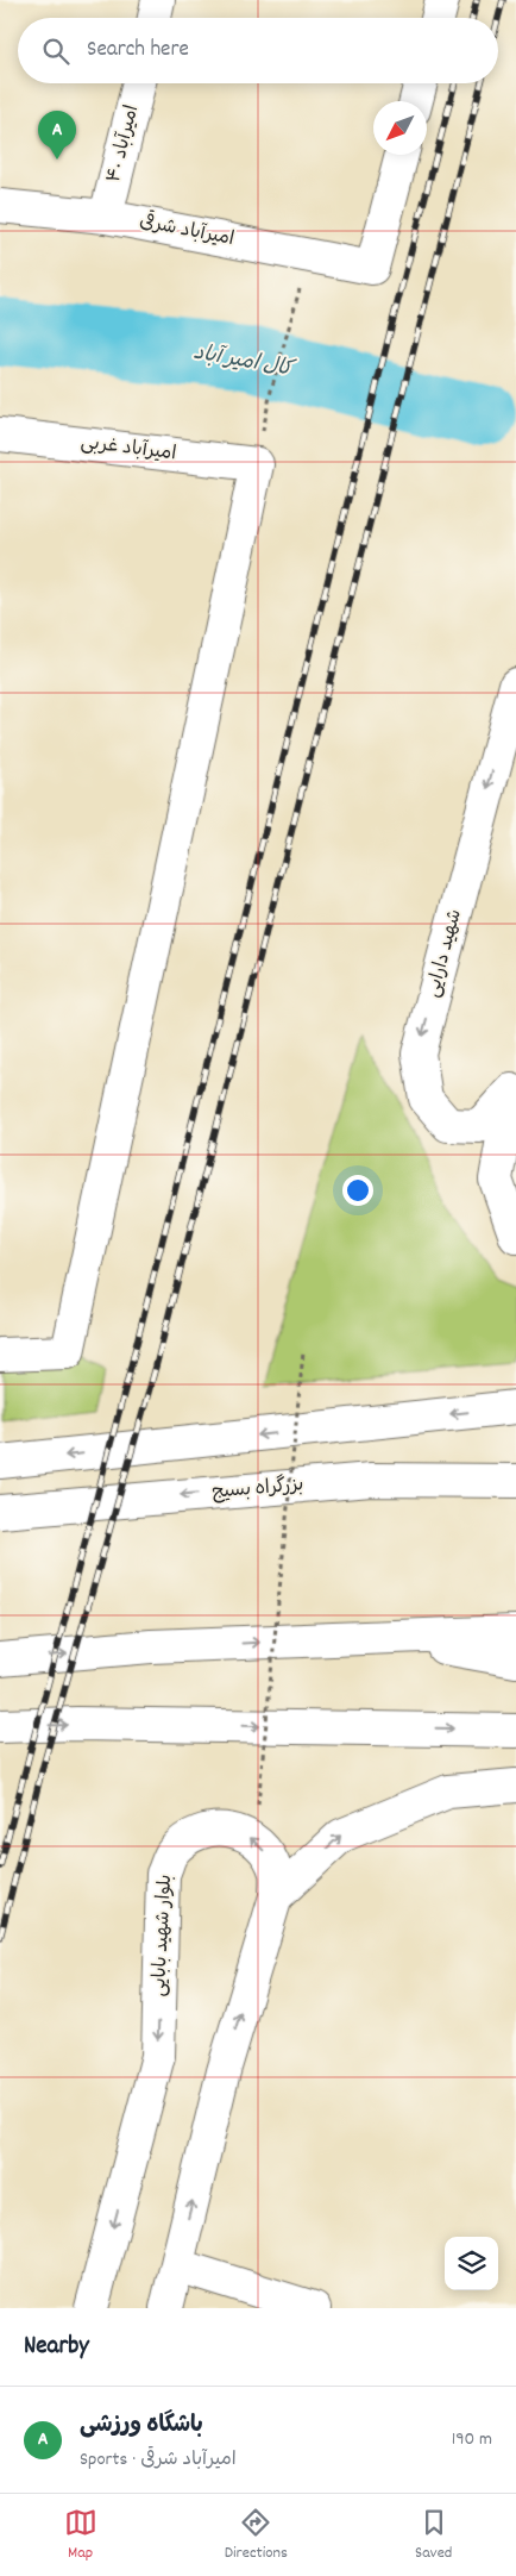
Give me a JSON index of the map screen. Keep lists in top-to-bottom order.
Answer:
{
  "streets": {
    "main road": [
      "امیرآباد ۴۰",
      "امیرآباد شرقی",
      "امیرآباد غربی",
      "شهید دارایی",
      "بزرگراه بسیج",
      "بلوار شهید بابایی"
    ]
  },
  "crossings": [
    ["امیرآباد ۴۰", "امیرآباد شرقی"]
  ],
  "water": ["کال امیر آباد"],
  "north": "bottom left",
  "page": {
    "search": "Search here",
    "pins": "A",
    "heading": "Nearby",
    "list": [
      {
        "mark": "A",
        "name": "باشگاه ورزشی",
        "note": "Sports · امیرآباد شرقی",
        "value": "190 m"
      }
    ],
    "nav": ["Map", "Directions", "Saved"]
  }
}
